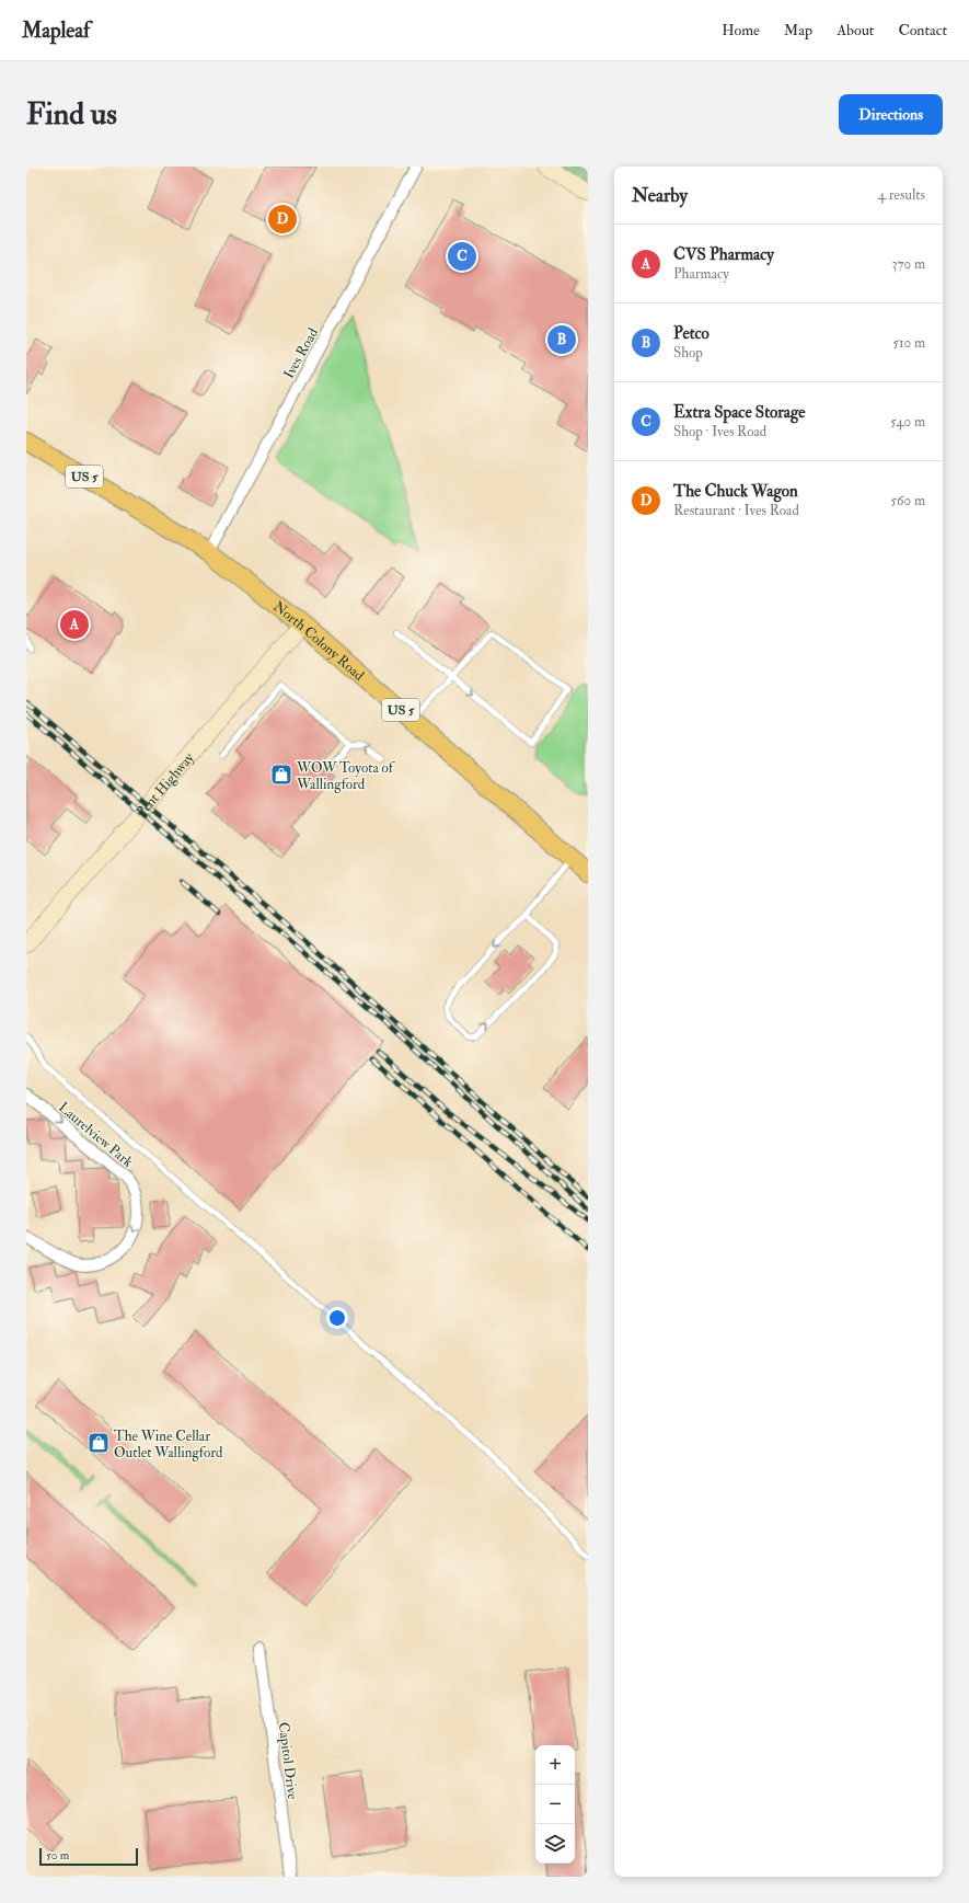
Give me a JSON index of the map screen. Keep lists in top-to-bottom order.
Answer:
{
  "streets": {
    "main road": ["US 5", "North Colony Road"],
    "street": [
      "Ives Road",
      "Pent Highway",
      "Laurelview Park",
      "Capitol Drive"
    ]
  },
  "crossings": [
    ["Ives Road", "North Colony Road"],
    ["North Colony Road", "Pent Highway"]
  ],
  "places": {
    "shop": ["WOW Toyota of Wallingford", "The Wine Cellar Outlet Wallingford"]
  },
  "scale_bar": "50 m",
  "page": {
    "header": "Mapleaf",
    "nav": [
      "Home",
      "Map",
      "About",
      "Contact"
    ],
    "buttons": "Directions",
    "title": "Find us",
    "heading": ["Nearby", "4 results"],
    "pins": [
      "D",
      "C",
      "B",
      "A"
    ],
    "list": [
      {
        "mark": "A",
        "name": "CVS Pharmacy",
        "note": "Pharmacy",
        "value": "370 m"
      },
      {
        "mark": "B",
        "name": "Petco",
        "note": "Shop",
        "value": "510 m"
      },
      {
        "mark": "C",
        "name": "Extra Space Storage",
        "note": "Shop · Ives Road",
        "value": "540 m"
      },
      {
        "mark": "D",
        "name": "The Chuck Wagon",
        "note": "Restaurant · Ives Road",
        "value": "560 m"
      }
    ],
    "map_buttons": ["+", "−"],
    "scale": "50 m"
  }
}
